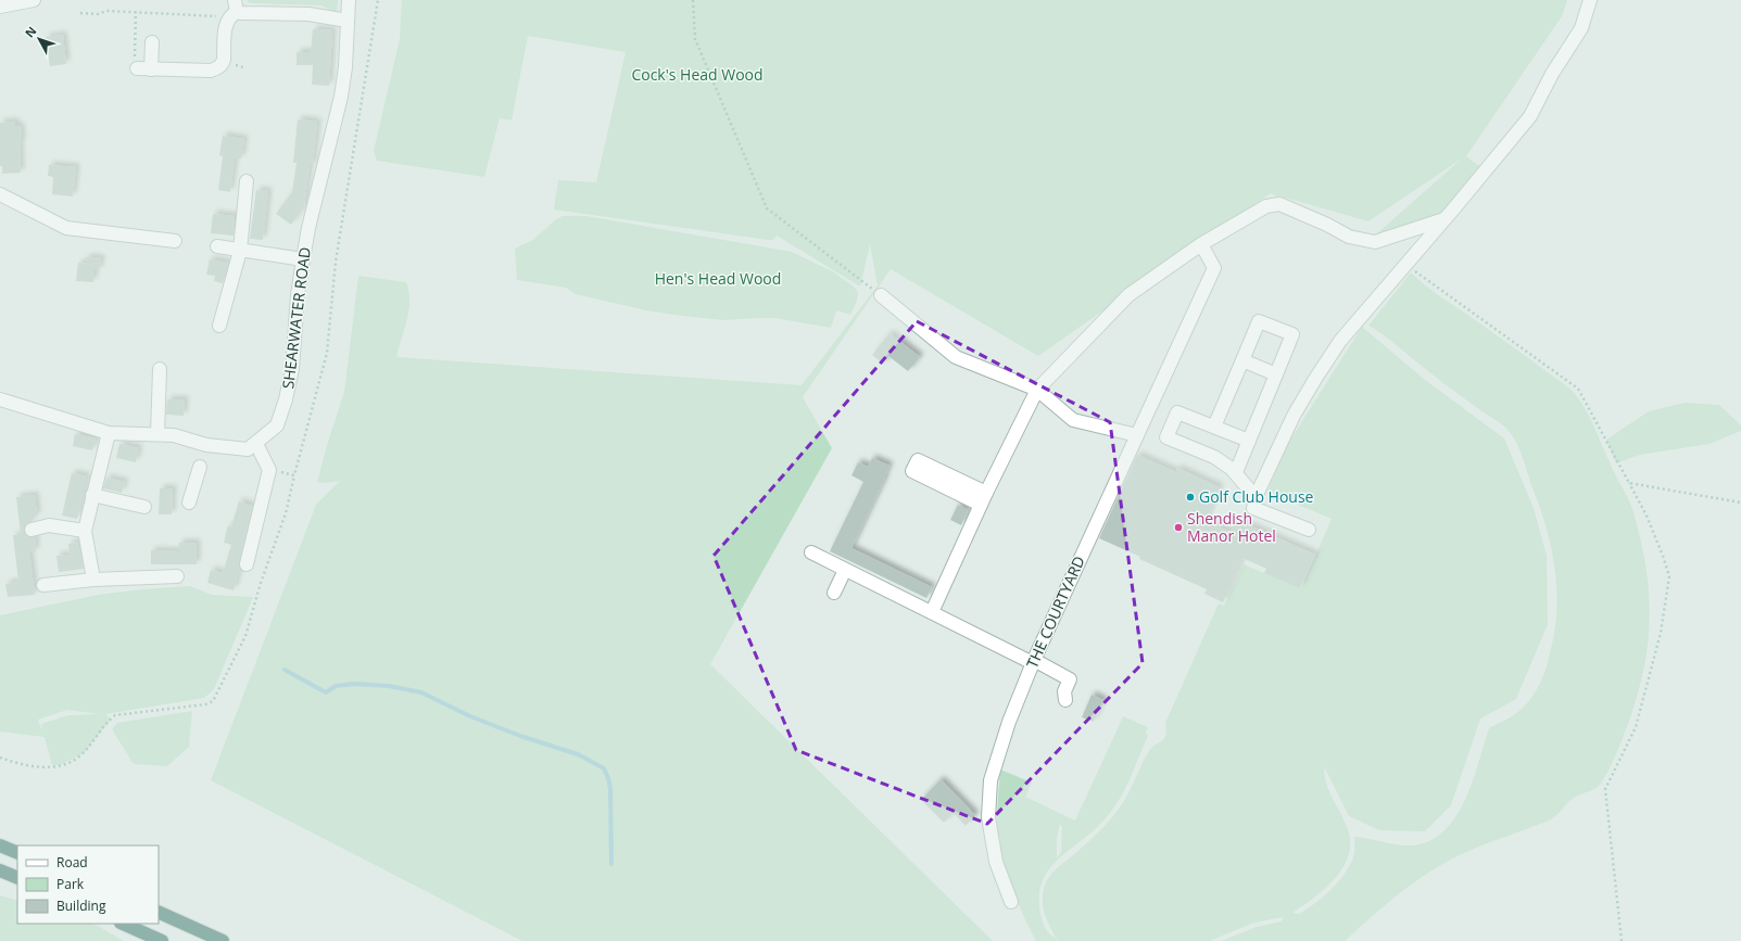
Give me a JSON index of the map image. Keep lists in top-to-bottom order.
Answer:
{
  "streets": {
    "street": ["SHEARWATER ROAD", "THE COURTYARD"]
  },
  "parks": ["Cock's Head Wood", "Hen's Head Wood"],
  "places": ["Golf Club House", "Shendish Manor Hotel"],
  "legend": ["Road", "Park", "Building"],
  "north": "top left"
}
